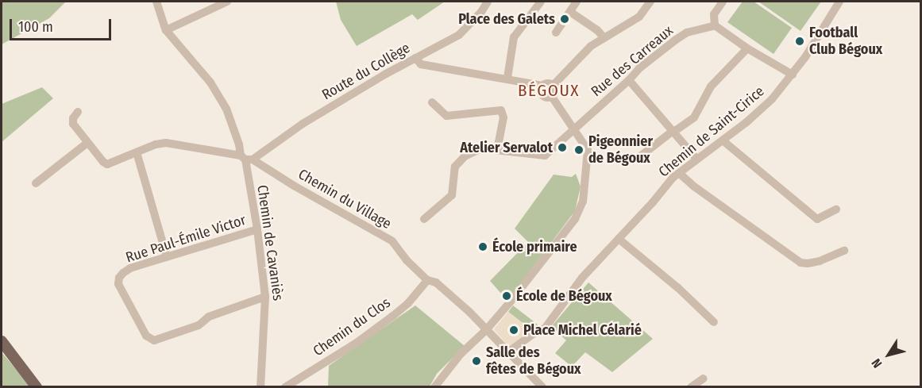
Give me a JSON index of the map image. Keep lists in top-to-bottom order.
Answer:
{
  "streets": {
    "street": [
      "Rue des Carreaux",
      "Route du Collège",
      "Chemin de Saint-Cirice",
      "Chemin du Village",
      "Rue Paul-Émile Victor",
      "Chemin de Cavaniès",
      "Chemin du Clos"
    ]
  },
  "crossings": [
    ["Route du Collège", "Chemin du Village"],
    ["Route du Collège", "Chemin de Cavaniès"],
    ["Chemin de Saint-Cirice", "Chemin du Village"],
    ["Chemin du Village", "Chemin de Cavaniès"],
    ["Chemin du Village", "Chemin du Clos"],
    ["Rue Paul-Émile Victor", "Chemin de Cavaniès"]
  ],
  "districts": ["BÉGOUX"],
  "places": [
    "Place des Galets",
    "Football Club Bégoux",
    "Atelier Servalot",
    "Pigeonnier de Bégoux",
    "École primaire",
    "École de Bégoux",
    "Place Michel Célarié",
    "Salle des fêtes de Bégoux"
  ],
  "scale_bar": "100 m",
  "north": "bottom left"
}
